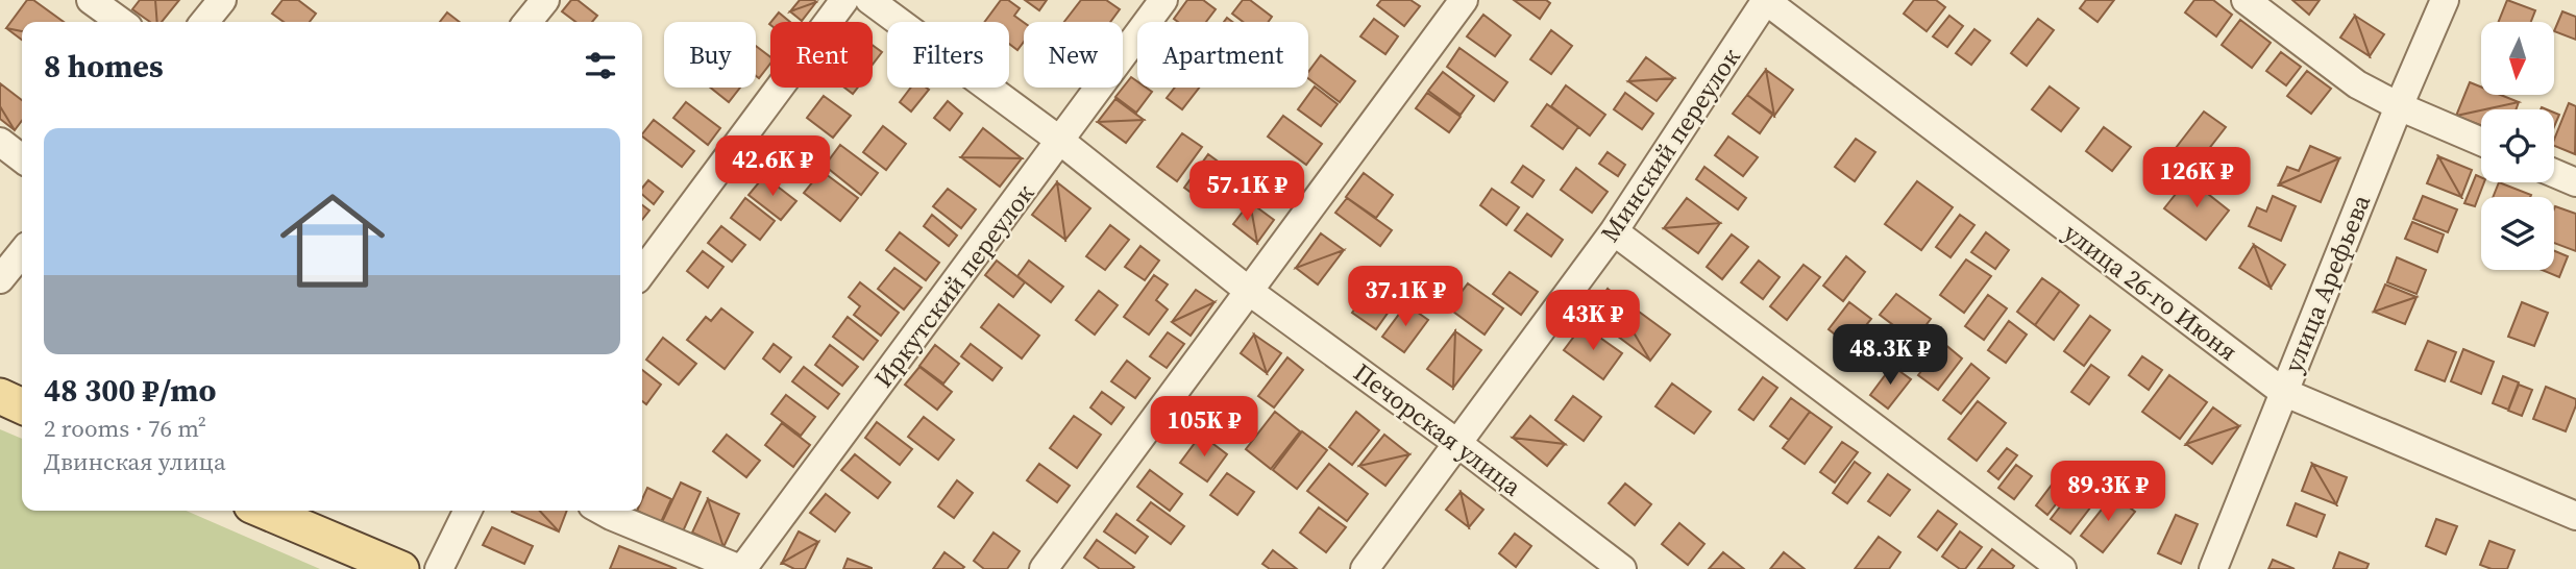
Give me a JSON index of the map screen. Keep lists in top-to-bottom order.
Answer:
{
  "streets": {
    "street": [
      "Минский переулок",
      "улица Арефьева",
      "Иркутский переулок",
      "улица 26-го Июня",
      "Печорская улица"
    ]
  },
  "crossings": [
    ["Минский переулок", "улица 26-го Июня"],
    ["Минский переулок", "Печорская улица"],
    ["улица Арефьева", "улица 26-го Июня"],
    ["Иркутский переулок", "Печорская улица"]
  ],
  "north": "bottom",
  "page": {
    "chip": [
      "Buy",
      "Rent",
      "Filters",
      "New",
      "Apartment"
    ],
    "heading": "8 homes",
    "list": [
      {
        "name": "48 300 ₽/mo",
        "note": "2 rooms · 76 m² · Двинская улица"
      }
    ],
    "price": [
      "42.6K ₽",
      "126K ₽",
      "57.1K ₽",
      "37.1K ₽",
      "43K ₽",
      "48.3K ₽",
      "105K ₽",
      "89.3K ₽"
    ]
  }
}
